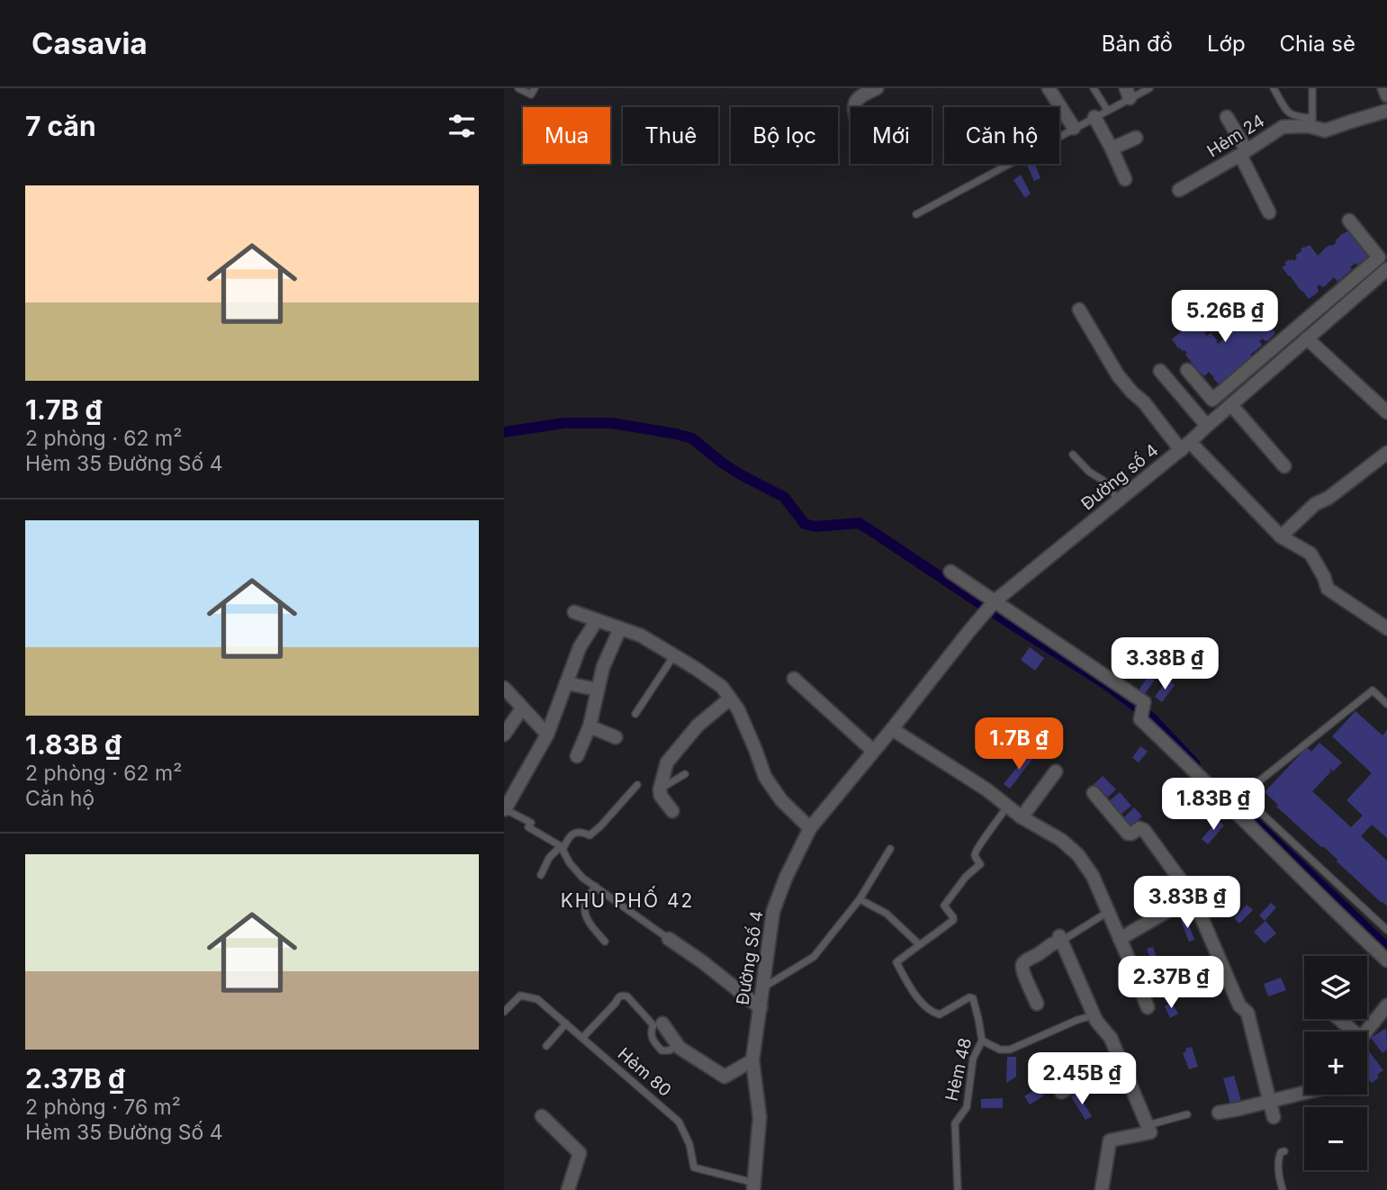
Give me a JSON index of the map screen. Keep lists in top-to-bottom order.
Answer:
{
  "streets": {
    "street": ["Hẻm 24", "Đường số 4", "Đường Số 4"],
    "lane": ["Hẻm 48", "Hẻm 80"]
  },
  "crossings": [
    ["Đường số 4", "Đường Số 4"],
    ["Đường Số 4", "Hẻm 80"]
  ],
  "districts": ["KHU PHỐ 42"],
  "page": {
    "header": "Casavia",
    "nav": ["Bản đồ", "Lớp", "Chia sẻ"],
    "heading": "7 căn",
    "chip": [
      "Mua",
      "Thuê",
      "Bộ lọc",
      "Mới",
      "Căn hộ"
    ],
    "list": [
      {
        "name": "1.7B ₫",
        "note": "2 phòng · 62 m² · Hẻm 35 Đường Số 4"
      },
      {
        "name": "1.83B ₫",
        "note": "2 phòng · 62 m² · Căn hộ"
      },
      {
        "name": "2.37B ₫",
        "note": "2 phòng · 76 m² · Hẻm 35 Đường Số 4"
      }
    ],
    "price": [
      "5.26B ₫",
      "3.38B ₫",
      "1.7B ₫",
      "1.83B ₫",
      "3.83B ₫",
      "2.37B ₫",
      "2.45B ₫"
    ],
    "map_buttons": ["+", "−"]
  }
}
